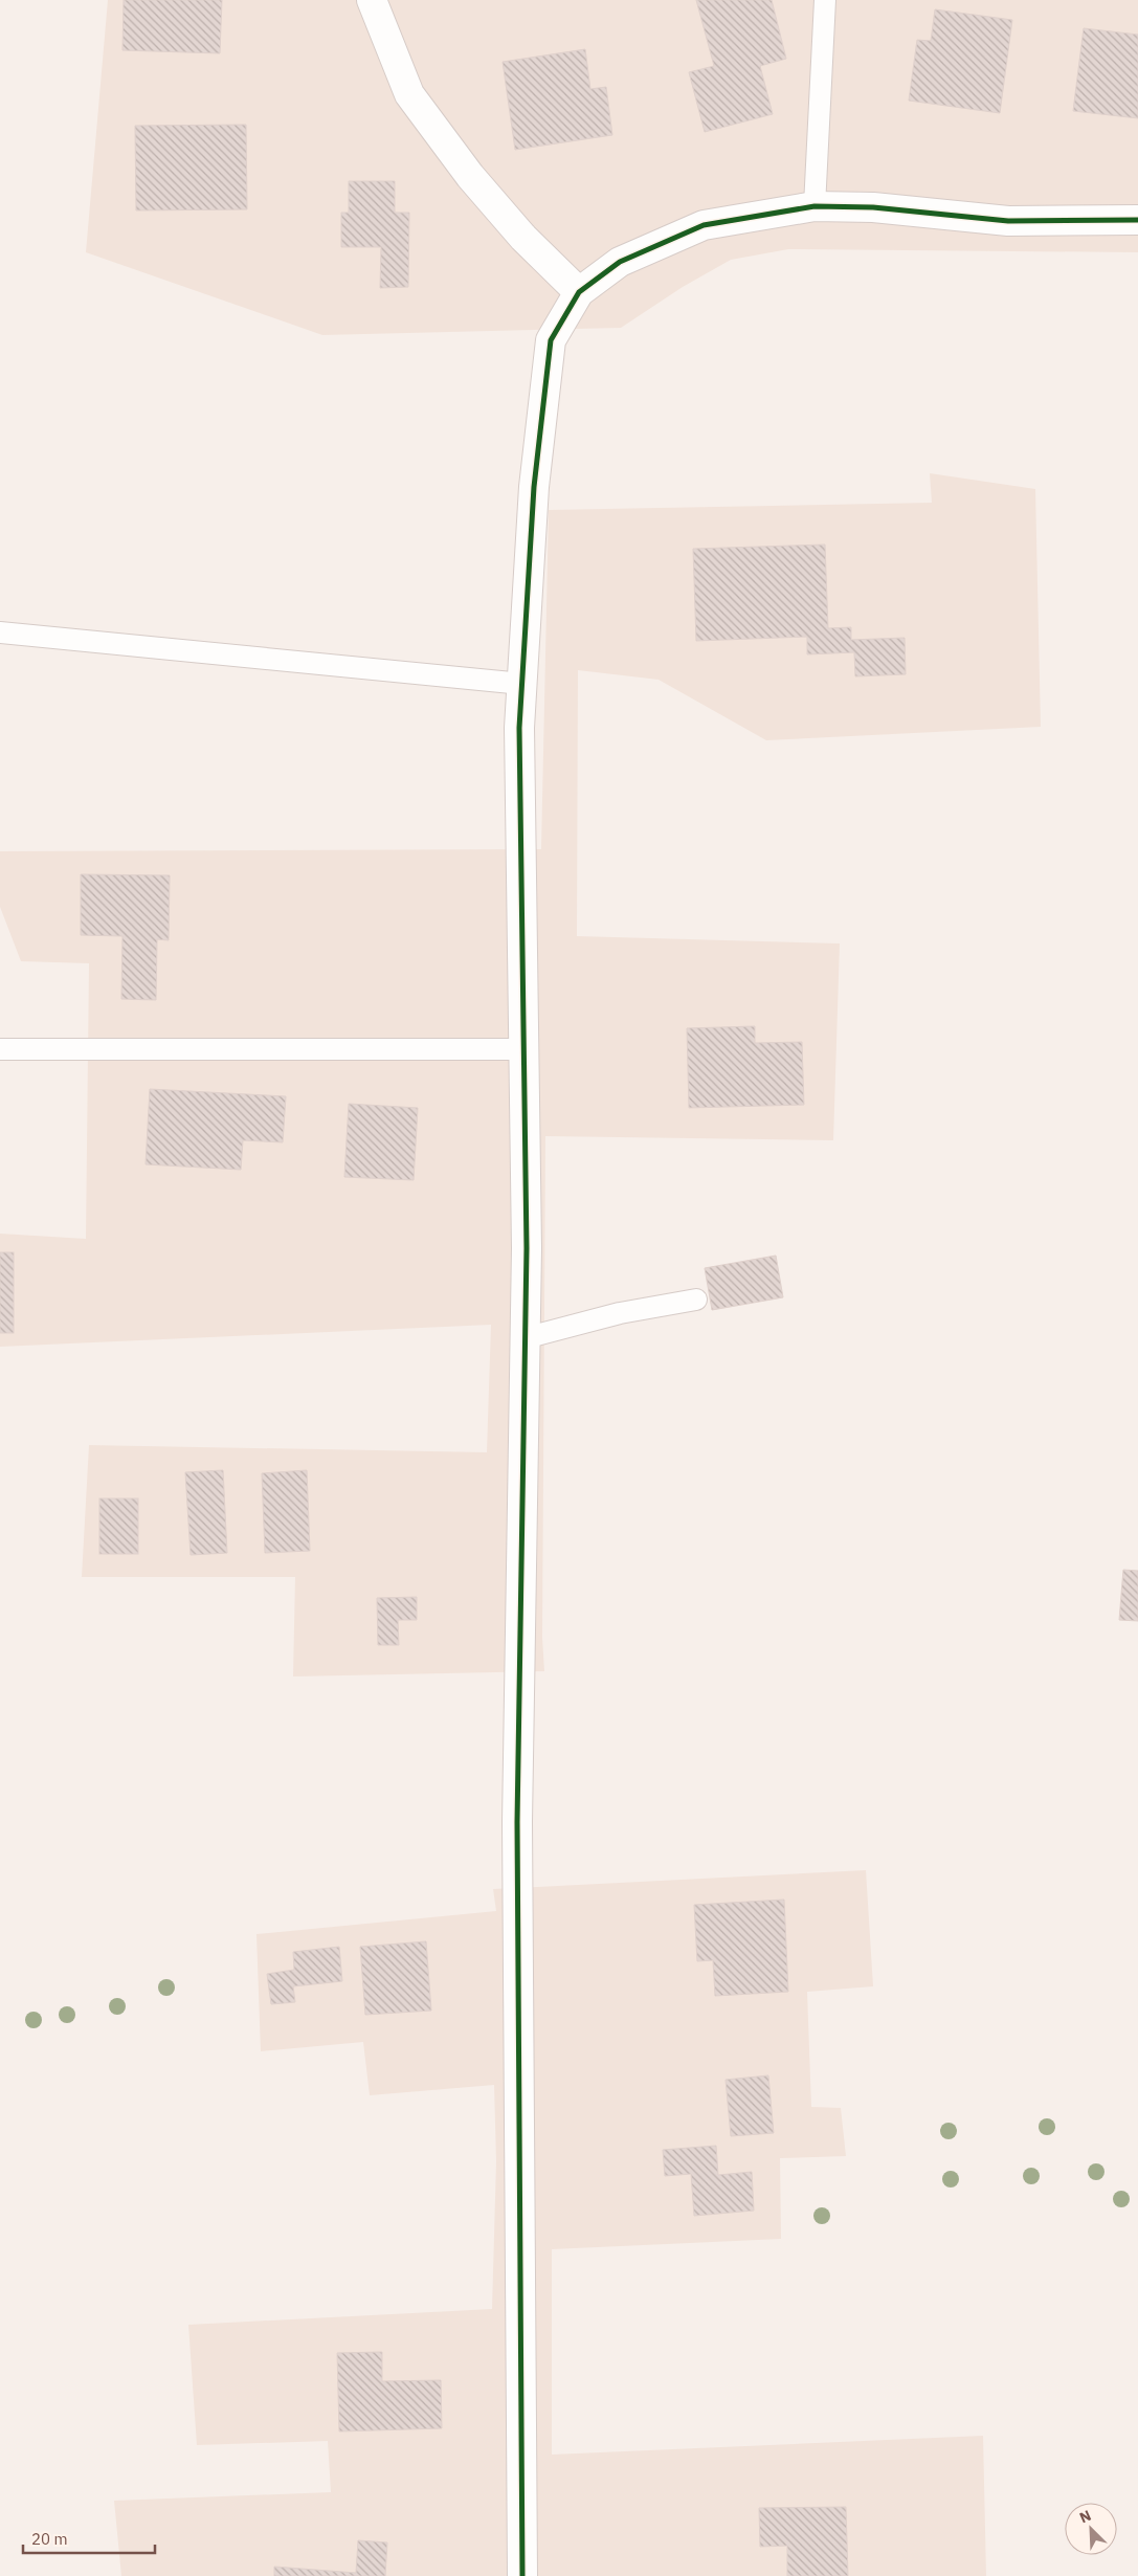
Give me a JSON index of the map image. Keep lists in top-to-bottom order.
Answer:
{
  "scale_bar": "20 m",
  "north": "top left"
}
